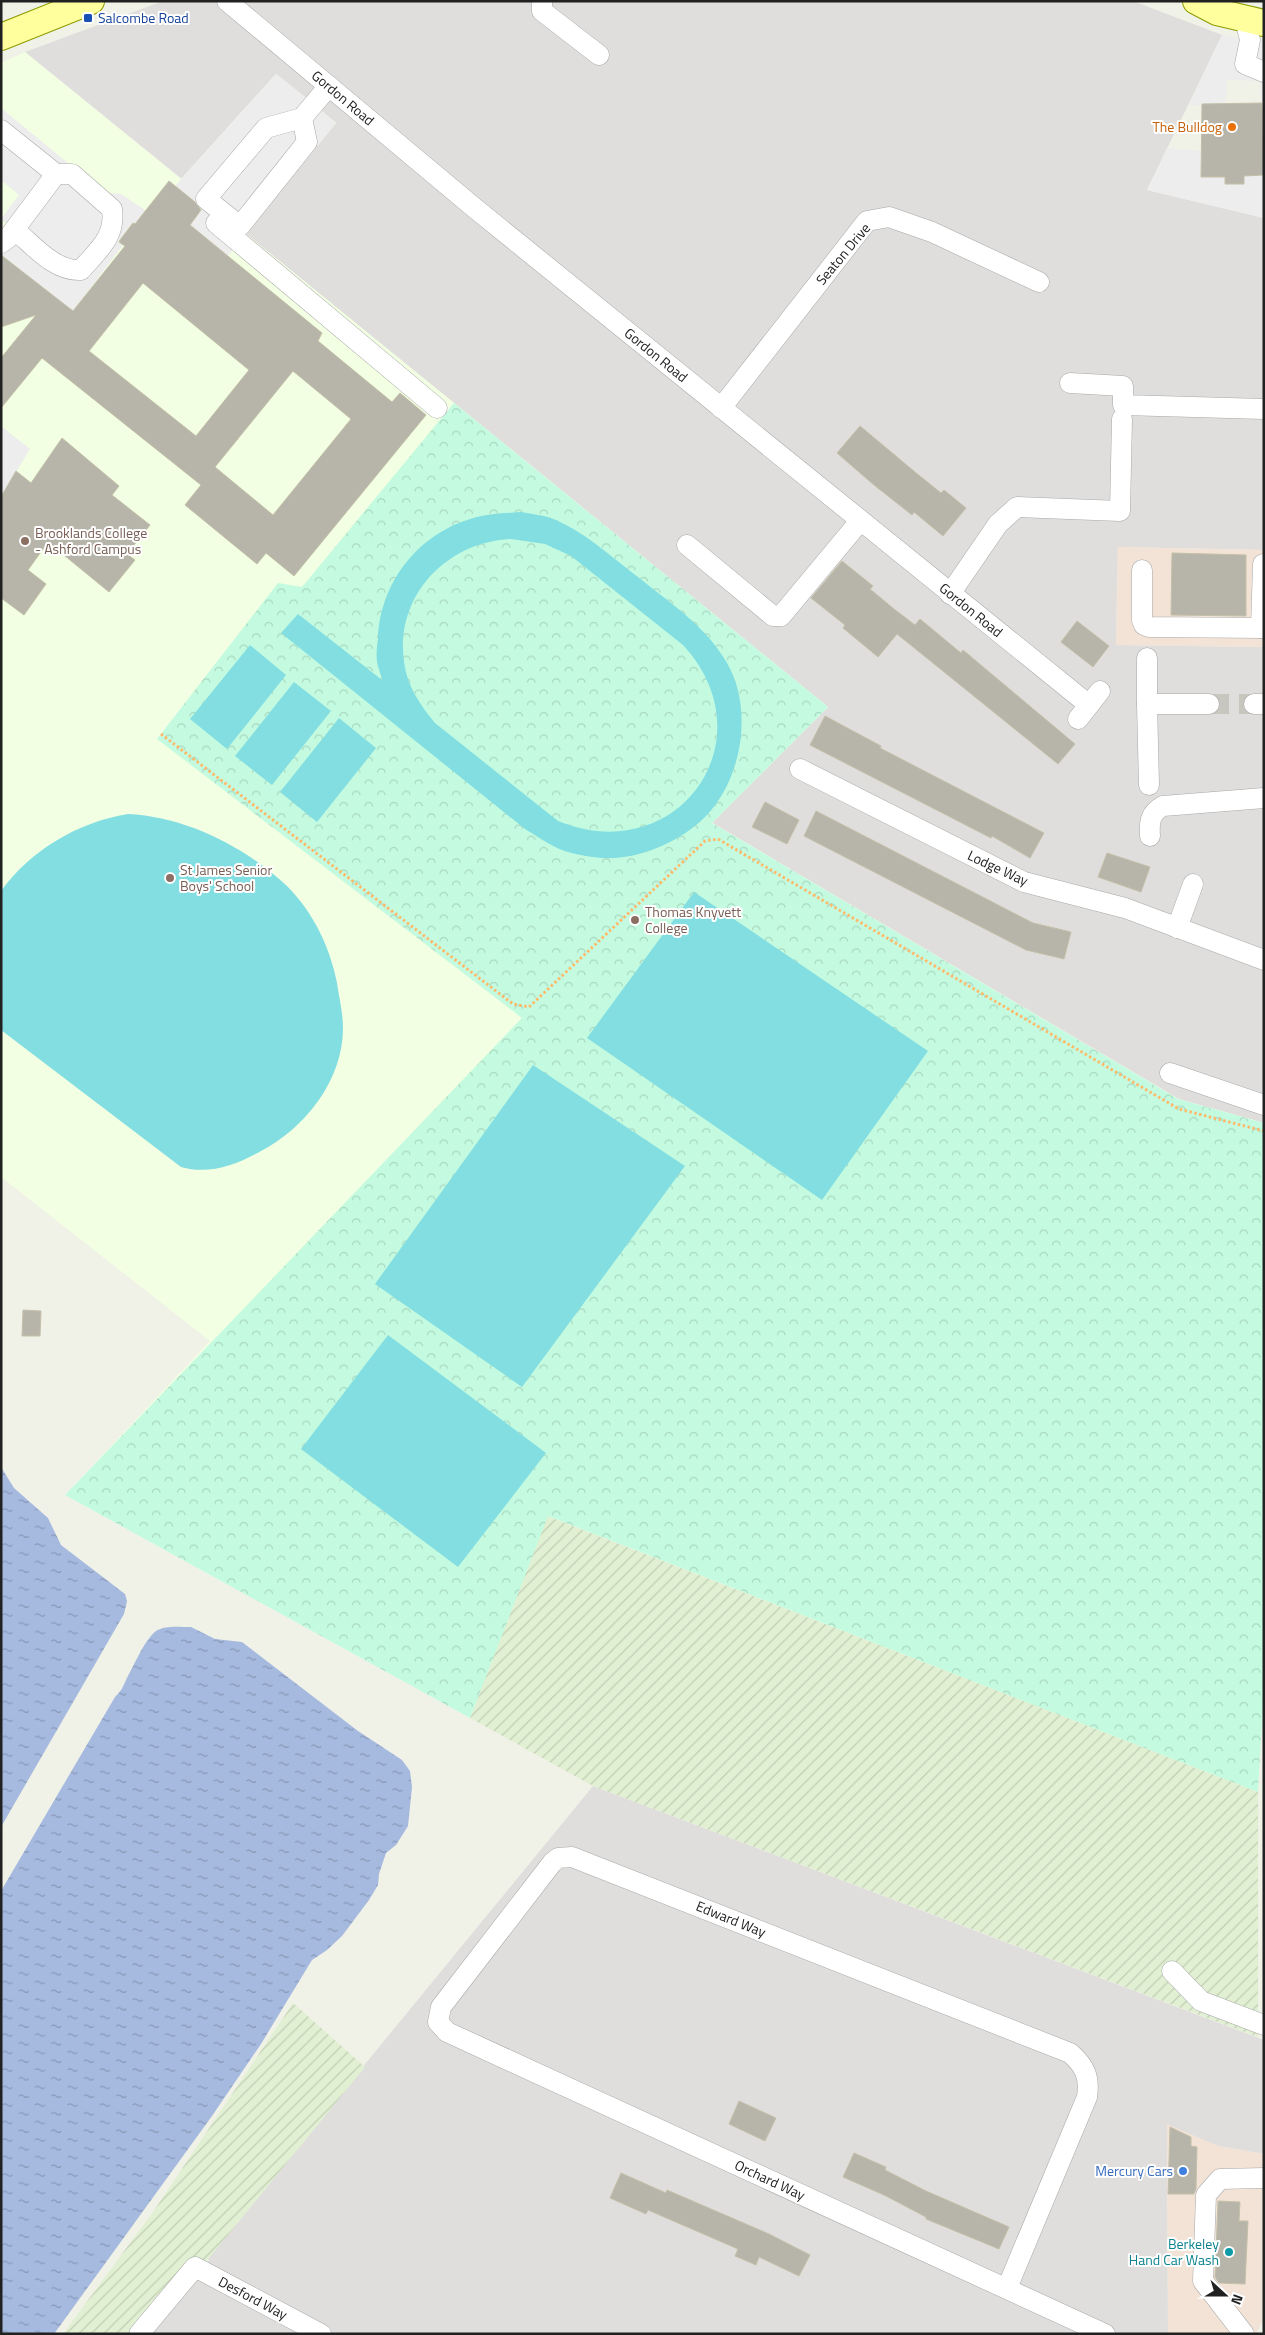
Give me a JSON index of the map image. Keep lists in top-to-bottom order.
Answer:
{
  "streets": {
    "street": [
      "Gordon Road",
      "Seaton Drive",
      "Lodge Way",
      "Edward Way",
      "Orchard Way",
      "Desford Way"
    ]
  },
  "crossings": [
    ["Gordon Road", "Seaton Drive"],
    ["Edward Way", "Orchard Way"]
  ],
  "places": {
    "transit": ["Salcombe Road"],
    "other": [
      "The Bulldog",
      "Brooklands College - Ashford Campus",
      "St James Senior Boys' School",
      "Thomas Knyvett College",
      "Mercury Cars",
      "Berkeley Hand Car Wash"
    ]
  },
  "north": "right"
}
